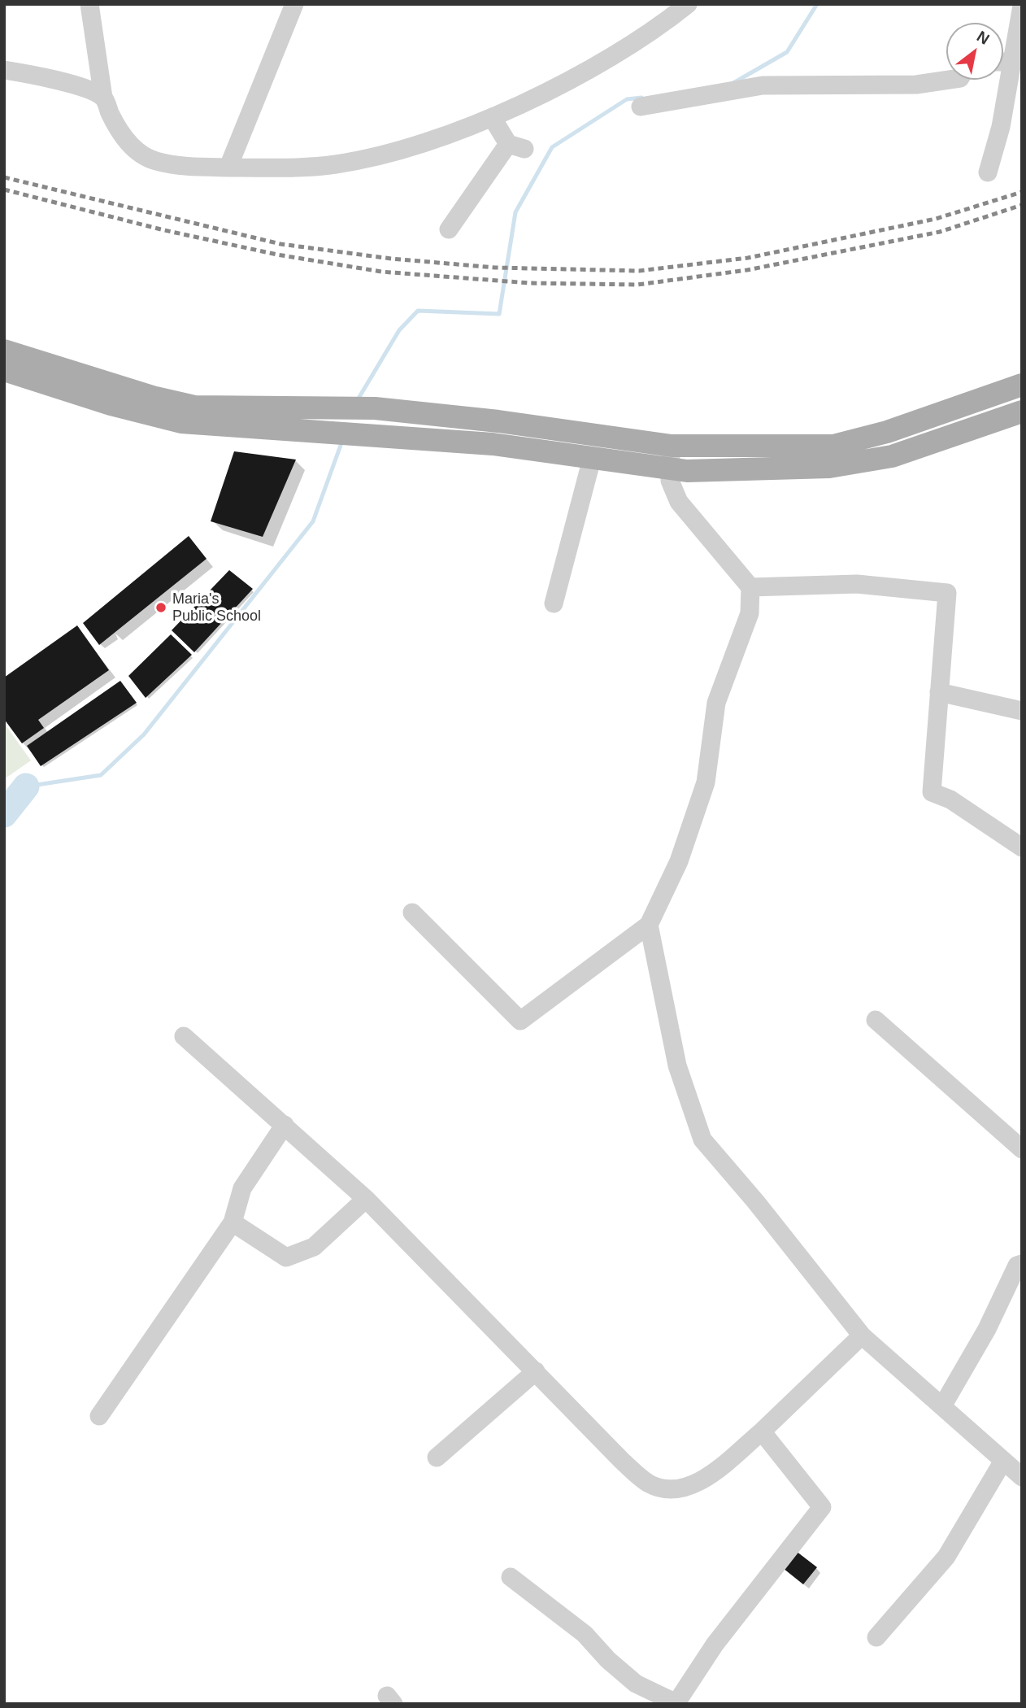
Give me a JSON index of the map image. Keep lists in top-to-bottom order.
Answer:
{
  "places": ["Maria's Public School"],
  "north": "top right"
}
